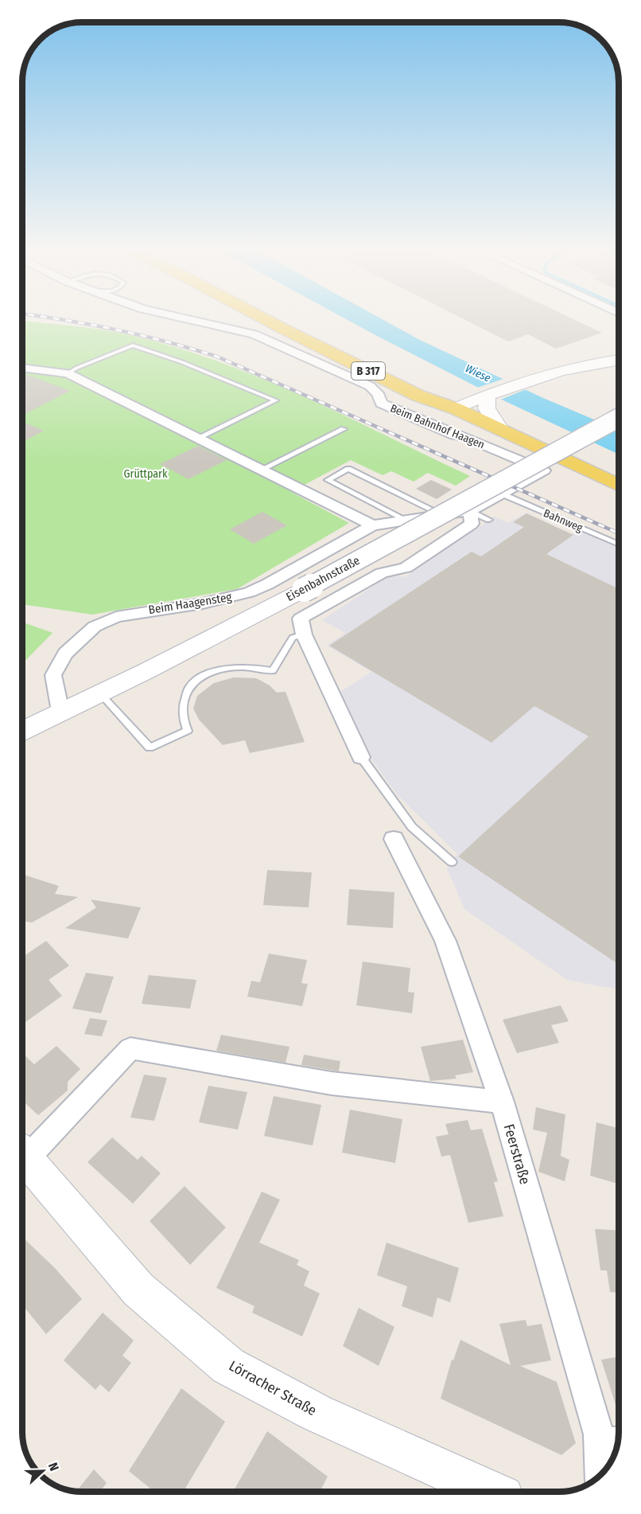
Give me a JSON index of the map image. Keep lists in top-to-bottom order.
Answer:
{
  "streets": {
    "main road": ["B 317"],
    "street": [
      "Beim Bahnhof Haagen",
      "Eisenbahnstraße",
      "Beim Haagensteg",
      "Feerstraße",
      "Lörracher Straße"
    ],
    "lane": ["Bahnweg"]
  },
  "crossings": [
    ["Beim Bahnhof Haagen", "Beim Haagensteg"],
    ["Bahnweg", "Beim Haagensteg"],
    ["Eisenbahnstraße", "Beim Haagensteg"],
    ["Feerstraße", "Lörracher Straße"]
  ],
  "water": ["Wiese"],
  "parks": ["Grüttpark"],
  "north": "right"
}
